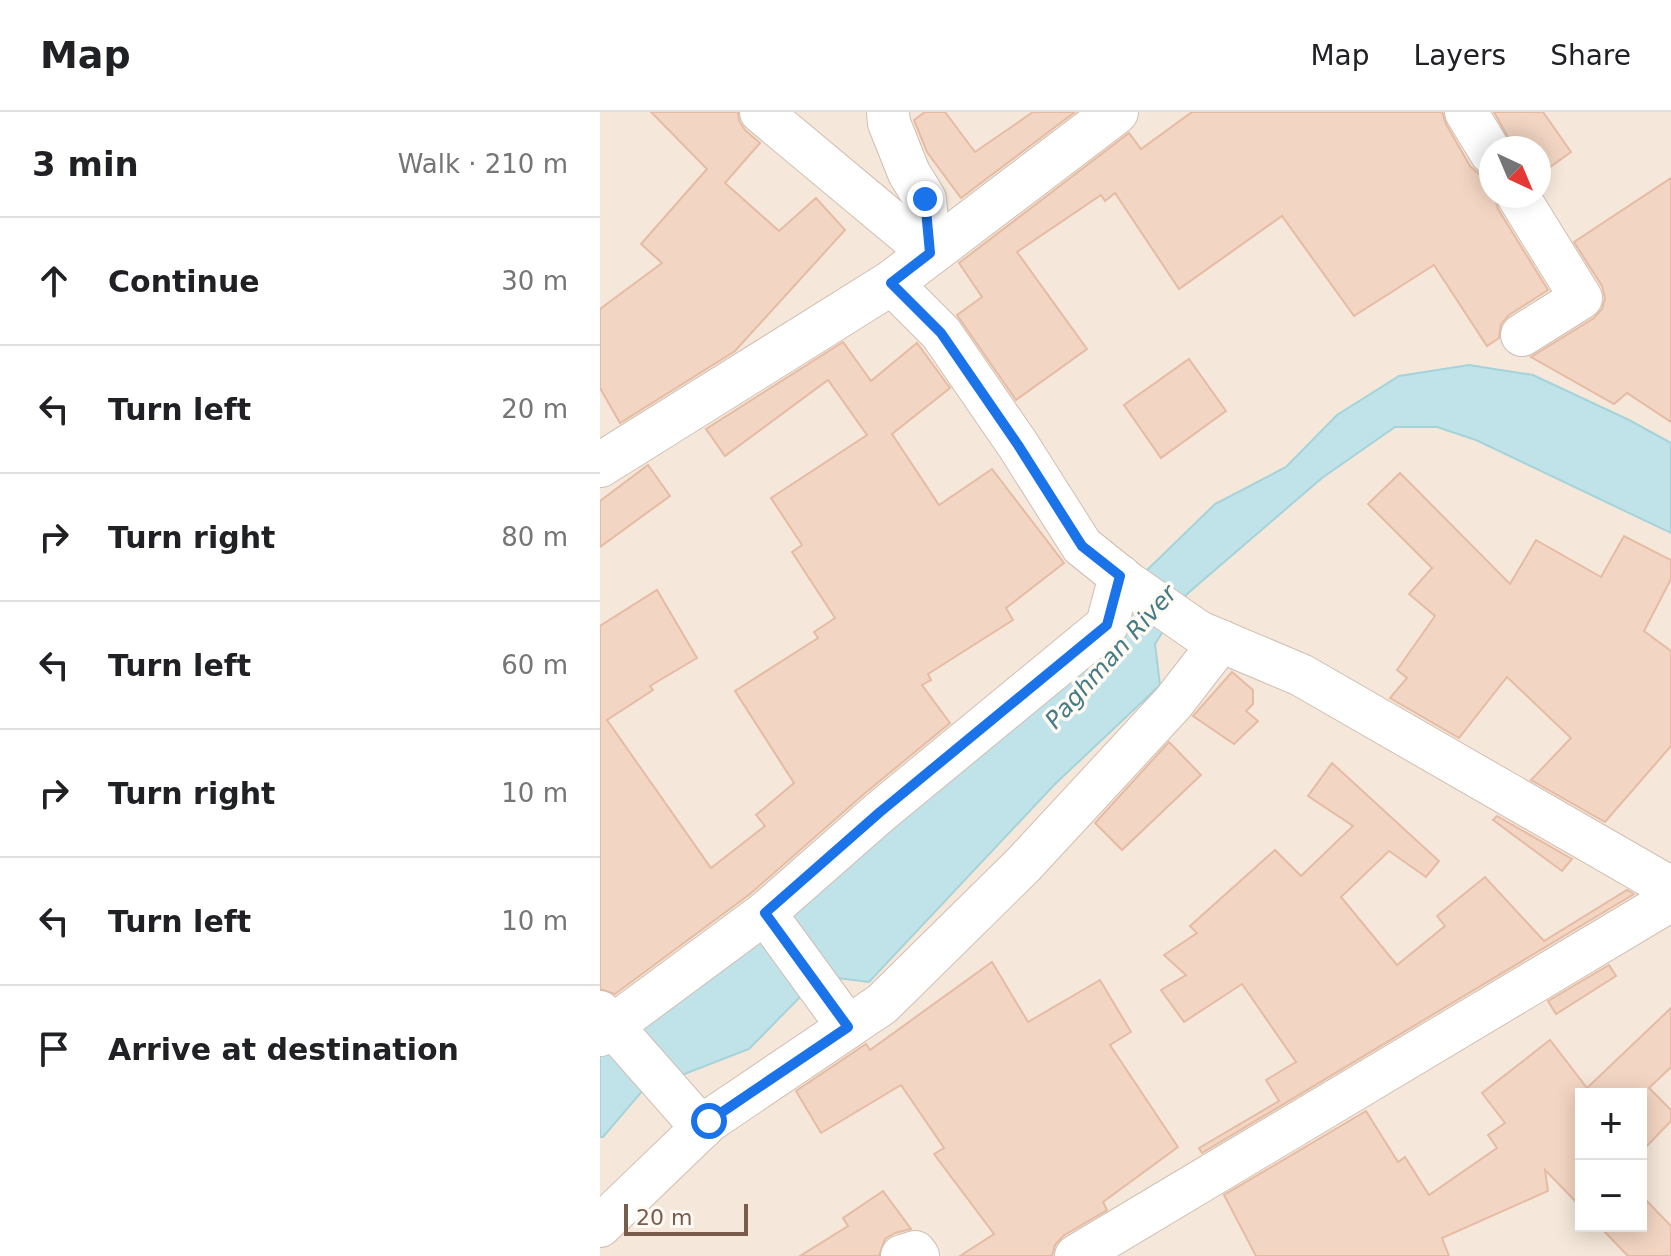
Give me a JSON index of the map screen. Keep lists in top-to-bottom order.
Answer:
{
  "water": ["Paghman River"],
  "scale_bar": "20 m",
  "north": "bottom right",
  "page": {
    "header": "Map",
    "nav": ["Map", "Layers", "Share"],
    "heading": ["3 min", "Walk · 210 m"],
    "list": [
      ["Continue", "30 m"],
      ["Turn left", "20 m"],
      ["Turn right", "80 m"],
      ["Turn left", "60 m"],
      ["Turn right", "10 m"],
      ["Turn left", "10 m"],
      "Arrive at destination"
    ],
    "map_buttons": ["+", "−"],
    "scale": "20 m"
  }
}
